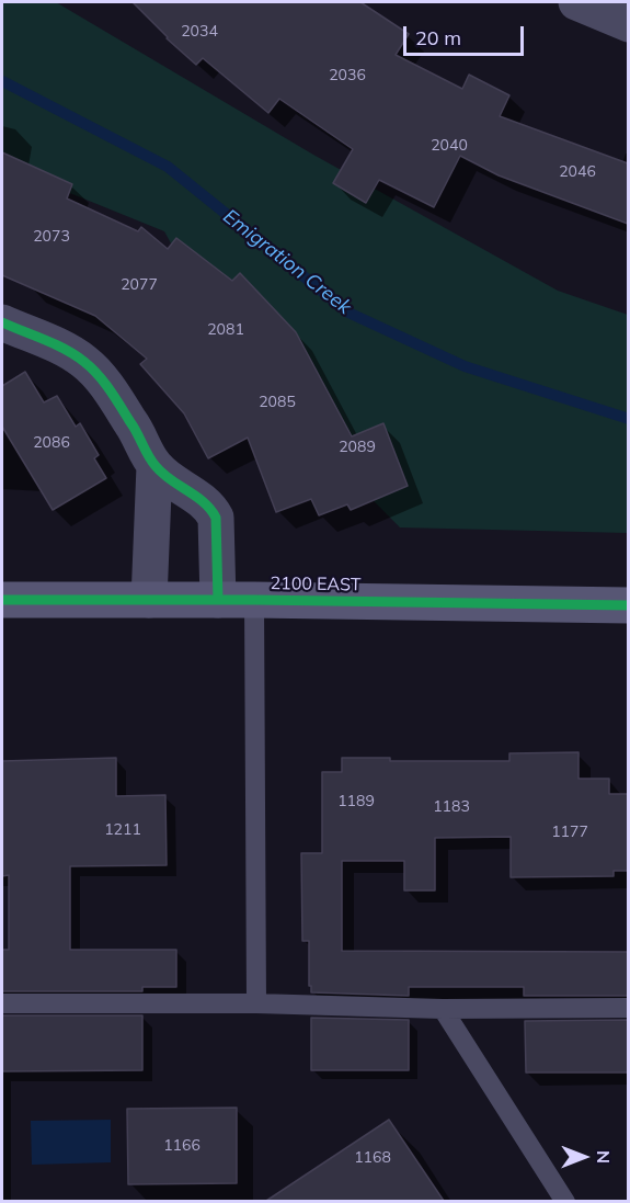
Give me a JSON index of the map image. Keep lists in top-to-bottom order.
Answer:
{
  "streets": {
    "street": ["2100 EAST"]
  },
  "water": ["Emigration Creek"],
  "house_numbers": [
    "2034",
    "2036",
    "2040",
    "2046",
    "2073",
    "2077",
    "2081",
    "2085",
    "2086",
    "2089",
    "1189",
    "1183",
    "1211",
    "1177",
    "1166",
    "1168"
  ],
  "scale_bar": "20 m",
  "north": "right"
}
